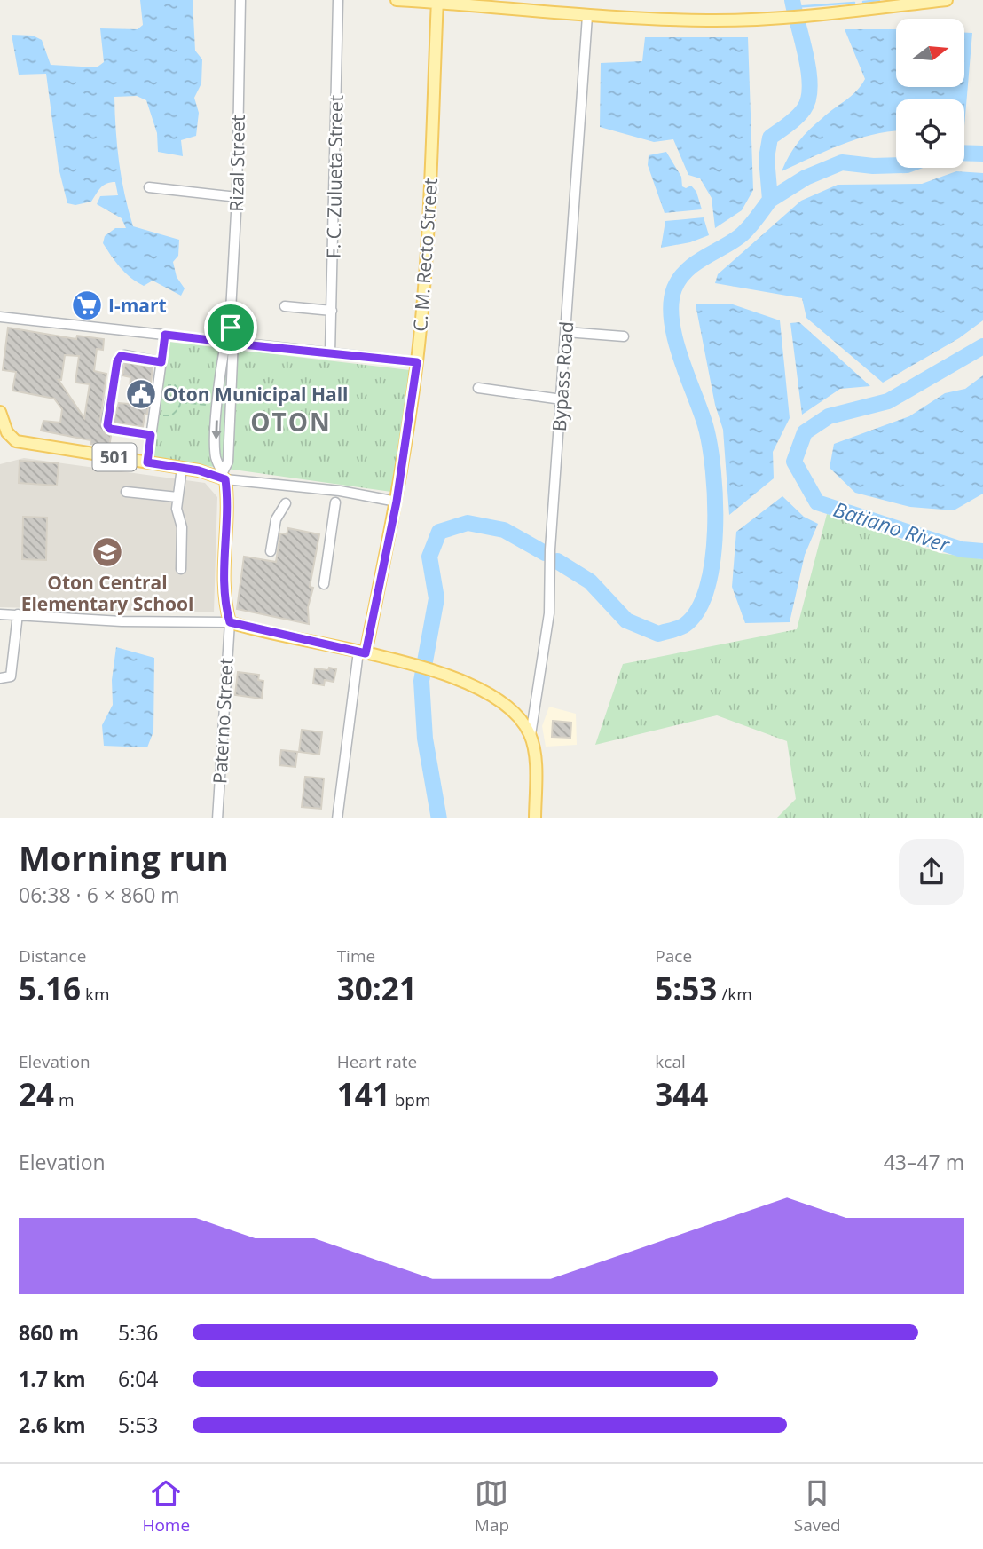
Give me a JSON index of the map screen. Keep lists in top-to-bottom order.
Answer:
{
  "streets": {
    "main road": ["Rizal Street", "C. M. Recto Street", "501"],
    "street": ["F. C. Zulueta Street", "Bypass Road", "Paterno Street"]
  },
  "crossings": [
    ["Rizal Street", "501"],
    ["Rizal Street", "Paterno Street"]
  ],
  "districts": ["OTON"],
  "water": ["Batiano River"],
  "places": {
    "supermarket": ["I-mart"],
    "public building": ["Oton Municipal Hall"],
    "school or university": ["Oton Central Elementary School"]
  },
  "north": "right",
  "page": {
    "heading": ["Morning run", "06:38 · 6 × 860 m"],
    "stats": [
      ["Distance", "5.16 km"],
      ["Time", "30:21"],
      ["Pace", "5:53 /km"],
      ["Elevation", "24 m"],
      ["Heart rate", "141 bpm"],
      ["kcal", "344"]
    ],
    "chart": ["Elevation", "43–47 m"],
    "list": [
      {
        "name": "860 m",
        "note": "5:36"
      },
      {
        "name": "1.7 km",
        "note": "6:04"
      },
      {
        "name": "2.6 km",
        "note": "5:53"
      }
    ],
    "tabs": ["Home", "Map", "Saved"]
  }
}
